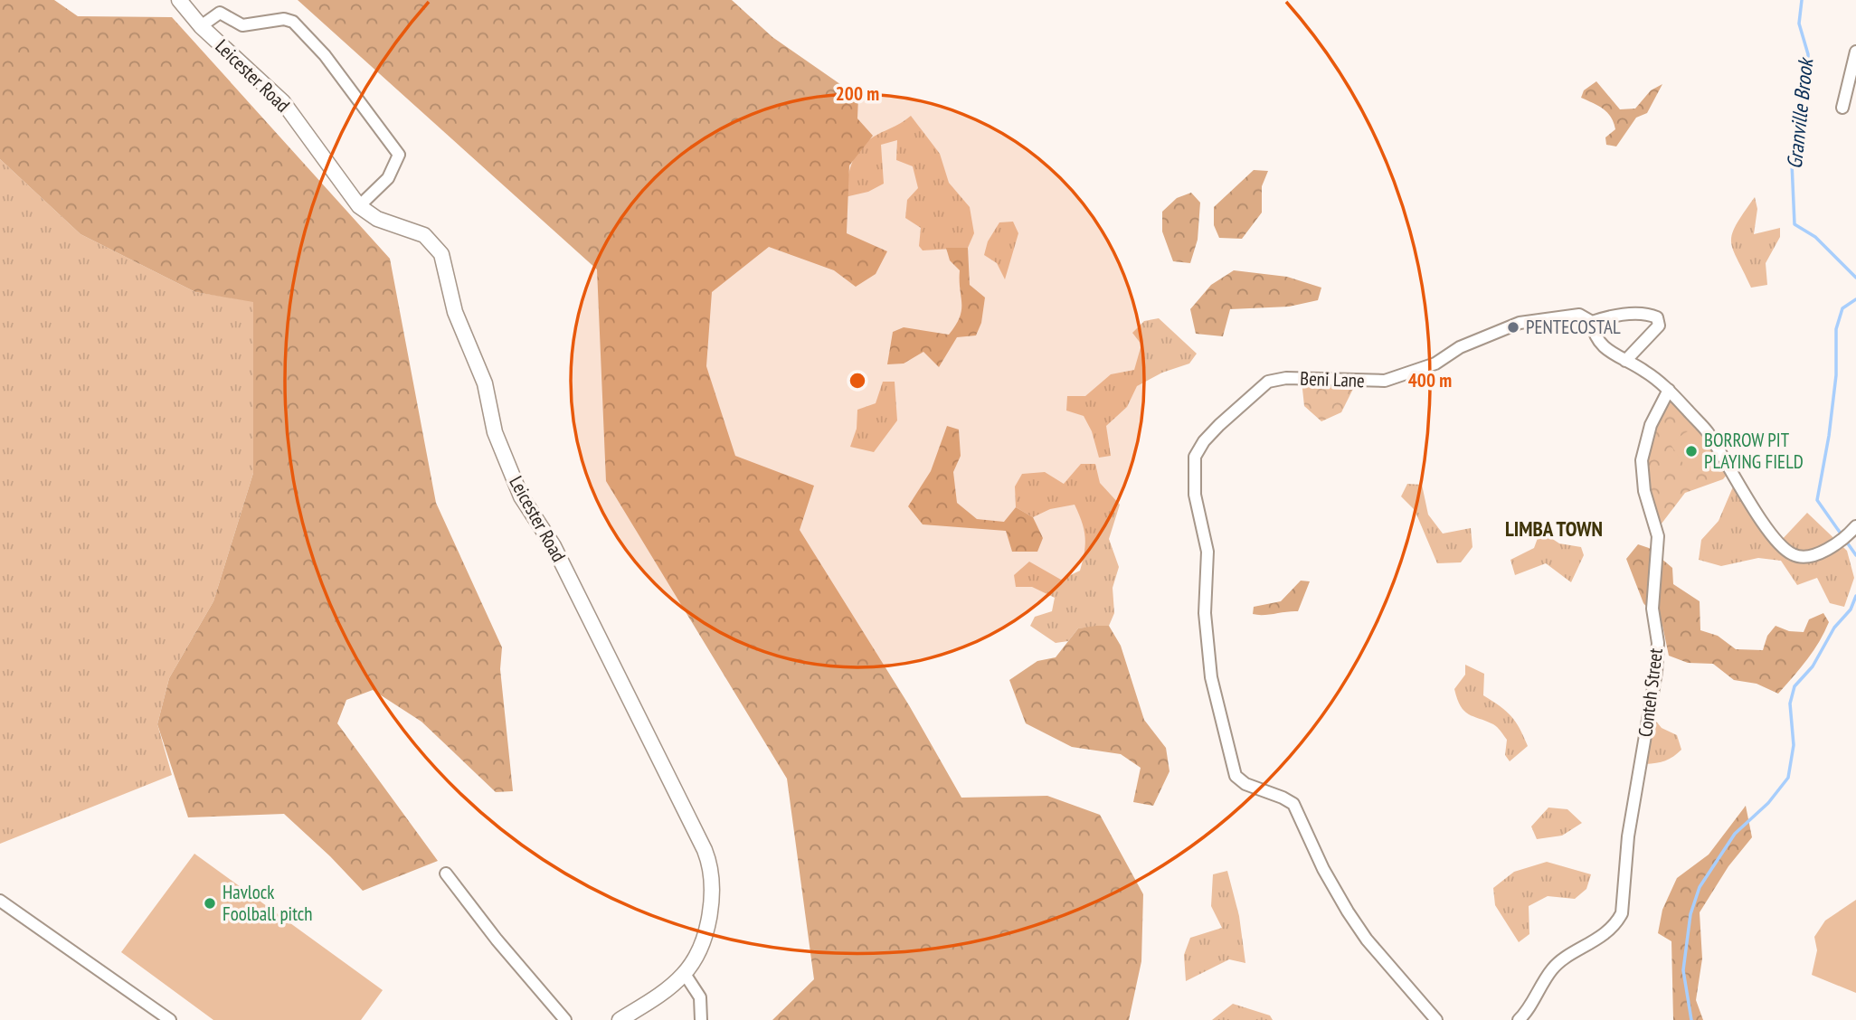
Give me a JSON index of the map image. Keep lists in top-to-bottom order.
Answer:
{
  "streets": {
    "street": ["Leicester Road", "Beni Lane", "Conteh Street"]
  },
  "districts": ["LIMBA TOWN"],
  "water": ["Granville Brook"],
  "places": ["PENTECOSTAL", "BORROW PIT PLAYING FIELD", "Havlock Foolball pitch"],
  "rings": ["200 m", "400 m"]
}
